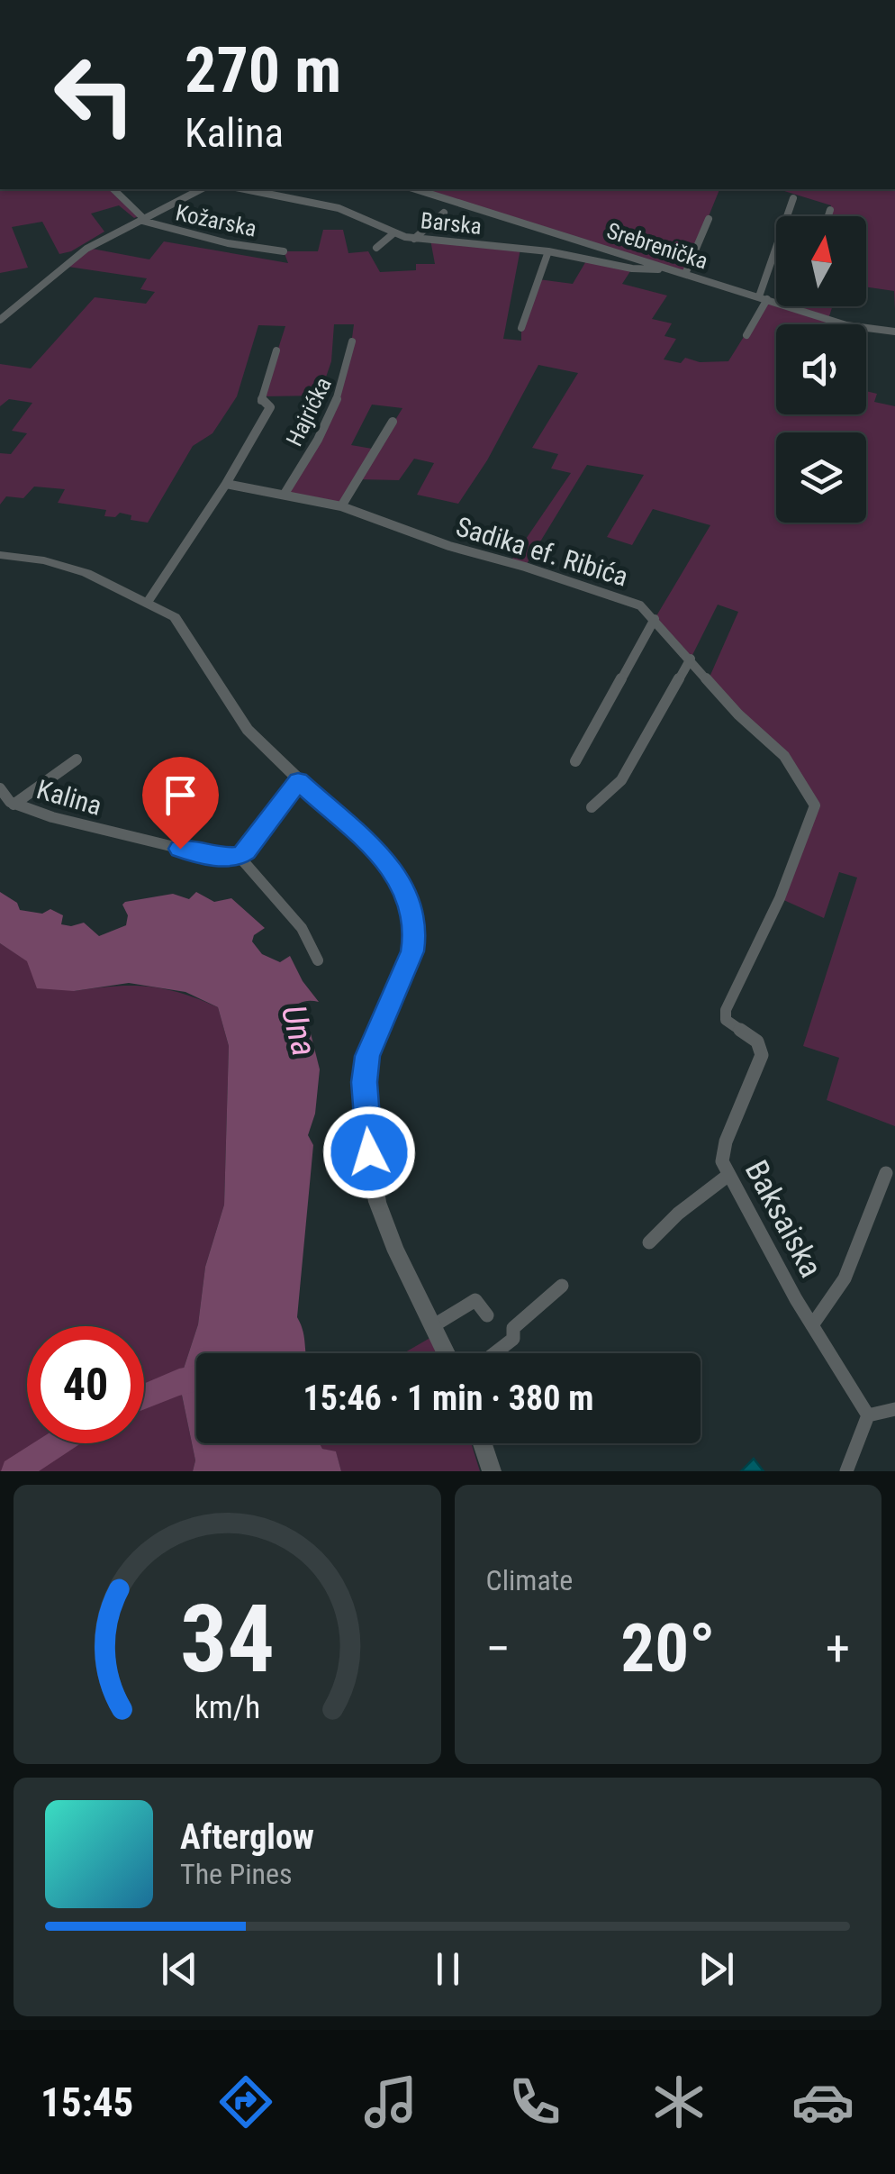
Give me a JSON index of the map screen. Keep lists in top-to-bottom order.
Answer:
{
  "streets": {
    "street": [
      "Kožarska",
      "Barska",
      "Srebrenička",
      "Hajrićka",
      "Sadika ef. Ribića",
      "Kalina",
      "Baksaiska"
    ]
  },
  "crossings": [
    ["Barska", "Srebrenička"],
    ["Hajrićka", "Sadika ef. Ribića"],
    ["Sadika ef. Ribića", "Baksaiska"]
  ],
  "water": ["Una"],
  "north": "top",
  "page": {
    "turn": ["270 m", "Kalina"],
    "limit": "40",
    "trip": "15:46 · 1 min · 380 m",
    "tile": "Climate",
    "heat": ["−", "20°", "+"],
    "song": ["Afterglow", "The Pines"],
    "tabs": "15:45",
    "gauge": ["34", "km/h"]
  }
}
